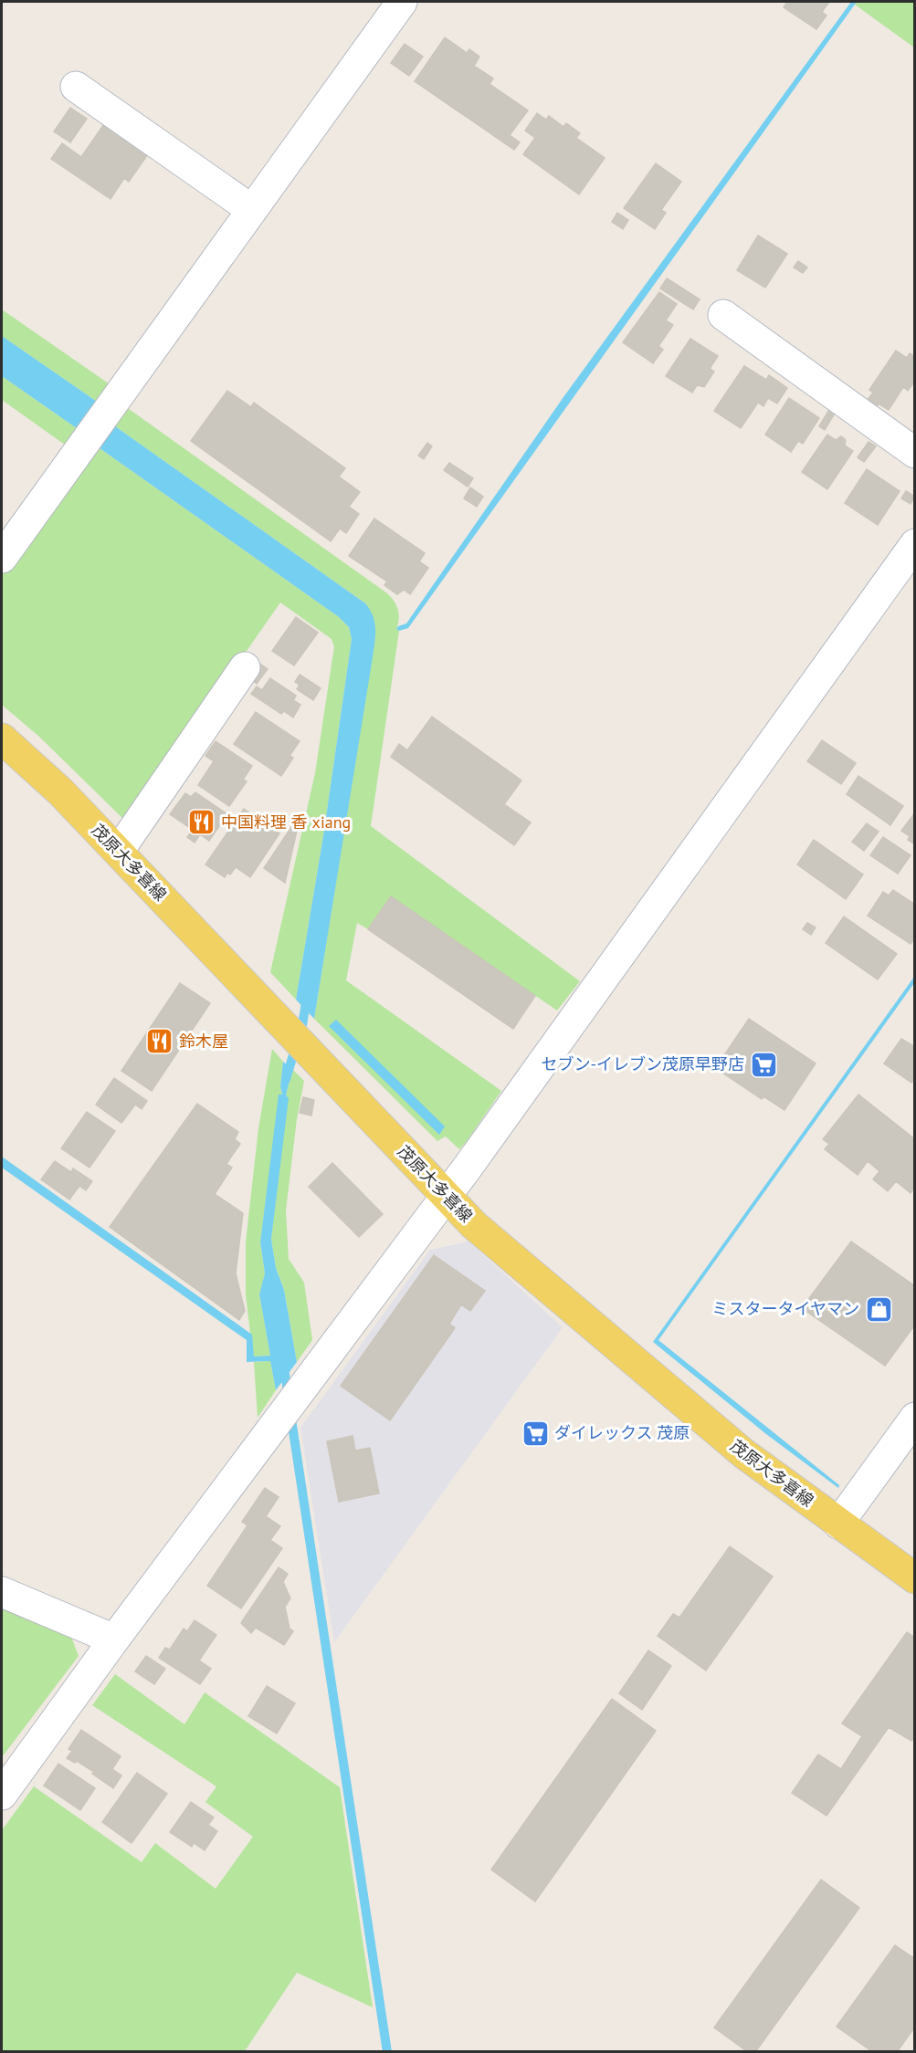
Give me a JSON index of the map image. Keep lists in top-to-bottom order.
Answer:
{
  "streets": {
    "main road": ["茂原大多喜線"]
  },
  "places": {
    "restaurant": ["中国料理 香 xiang", "鈴木屋"],
    "supermarket": ["セブン-イレブン茂原早野店", "ダイレックス 茂原"],
    "shop": ["ミスタータイヤマン"]
  }
}
